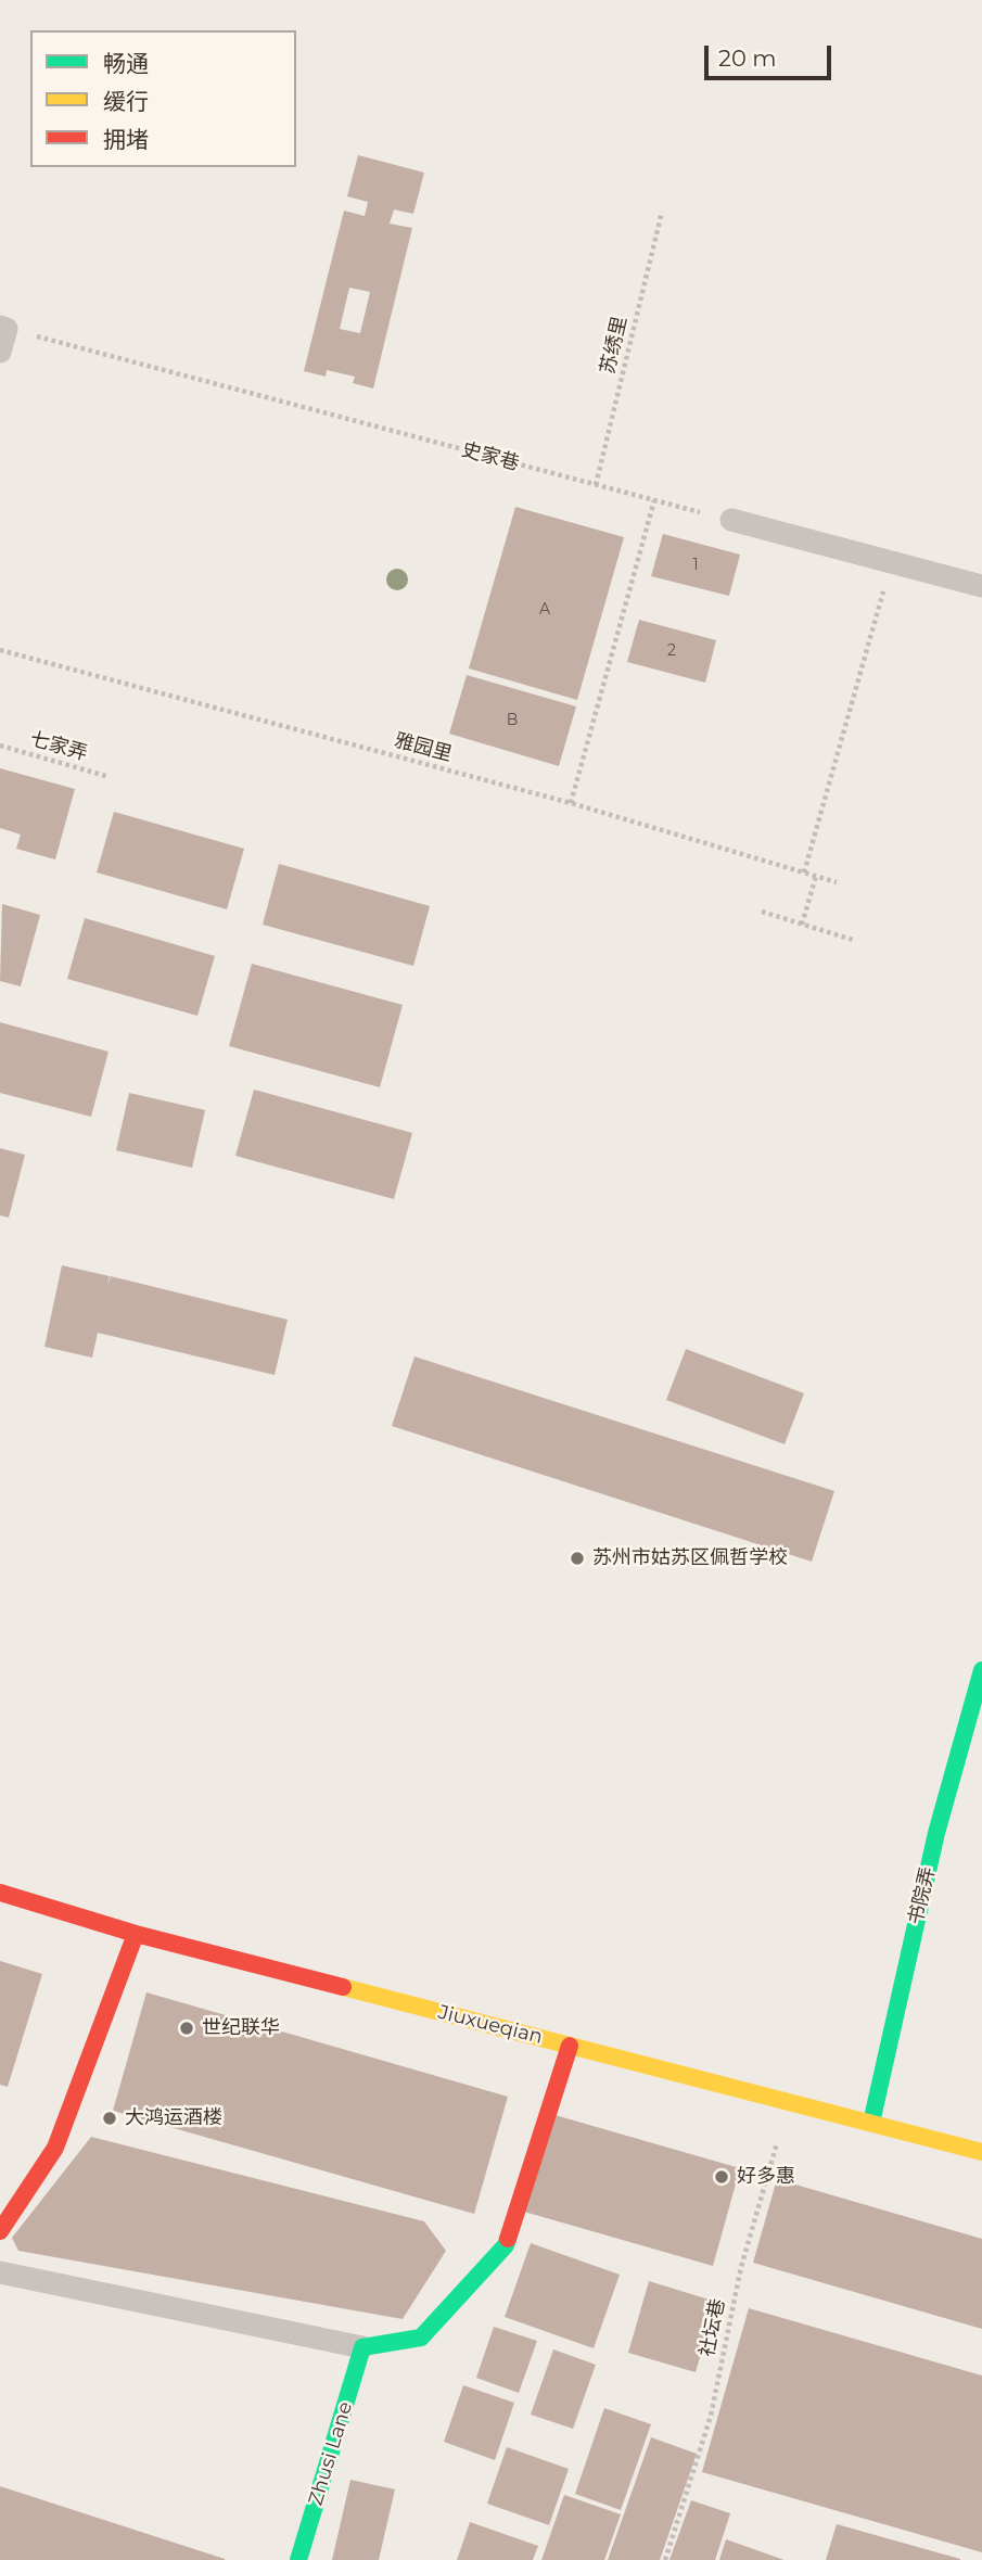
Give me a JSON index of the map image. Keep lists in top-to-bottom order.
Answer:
{
  "streets": {
    "street": ["书院弄", "Jiuxueqian", "Zhusi Lane"],
    "path": [
      "苏绣里",
      "史家巷",
      "七家弄",
      "雅园里",
      "社坛巷"
    ]
  },
  "crossings": [
    ["苏绣里", "史家巷"],
    ["书院弄", "Jiuxueqian"],
    ["Jiuxueqian", "社坛巷"]
  ],
  "places": [
    "苏州市姑苏区佩哲学校",
    "世纪联华",
    "大鸿运酒楼",
    "好多惠"
  ],
  "house_numbers": [
    "1",
    "A",
    "2",
    "B"
  ],
  "legend": ["畅通", "缓行", "拥堵"],
  "scale_bar": "20 m"
}
